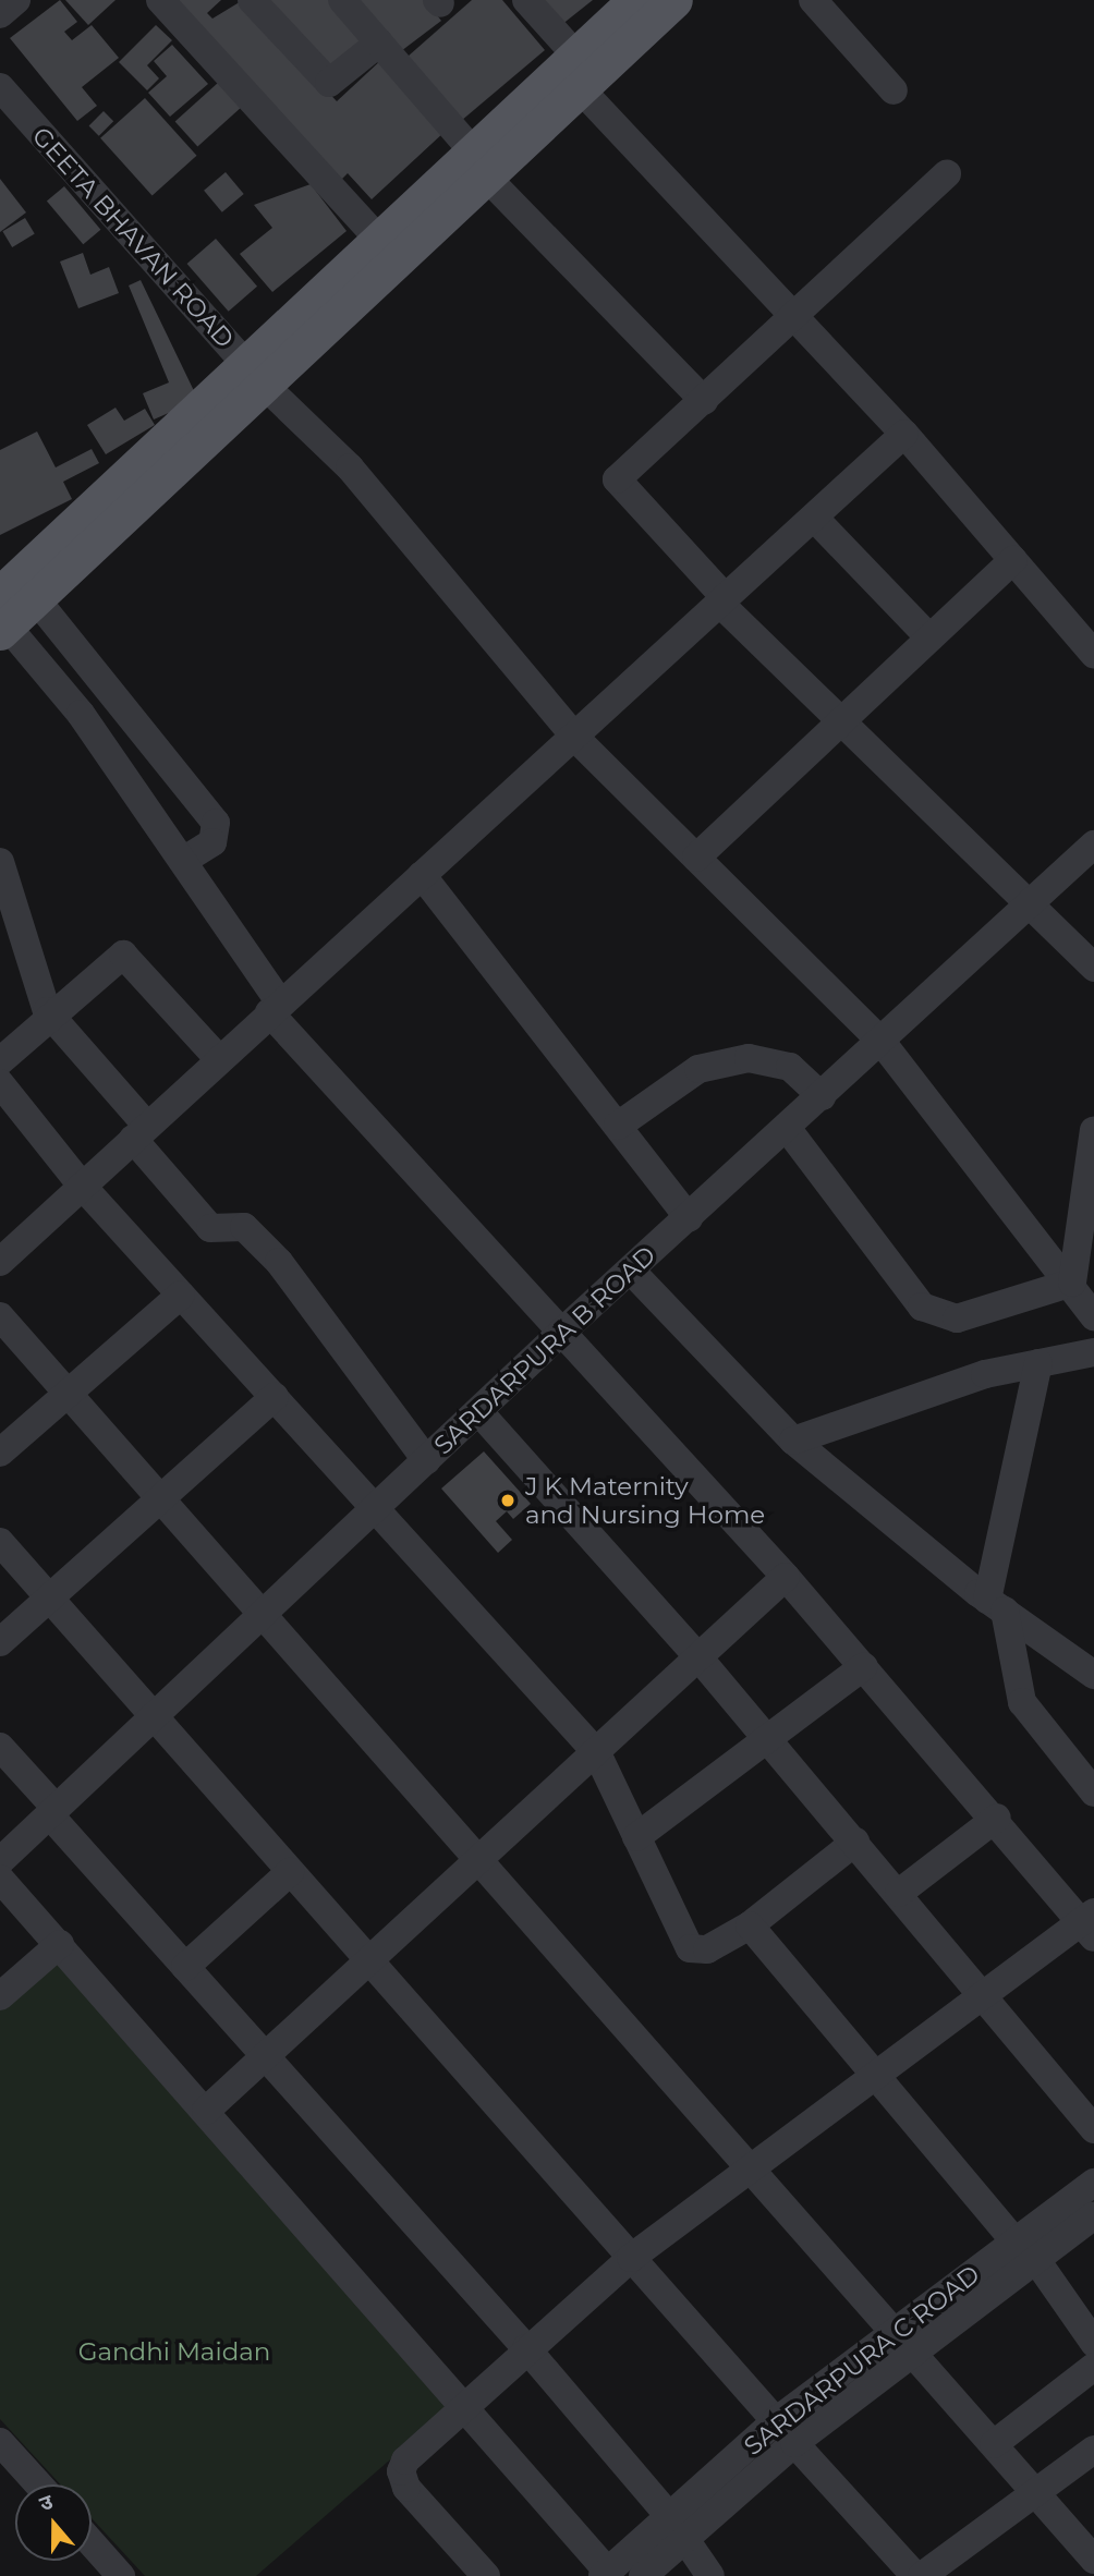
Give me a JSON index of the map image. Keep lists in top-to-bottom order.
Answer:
{
  "streets": {
    "street": ["GEETA BHAVAN ROAD", "SARDARPURA B ROAD", "SARDARPURA C ROAD"]
  },
  "crossings": [
    ["GEETA BHAVAN ROAD", "SARDARPURA B ROAD"]
  ],
  "parks": ["Gandhi Maidan"],
  "places": ["J K Maternity and Nursing Home"],
  "north": "top"
}
